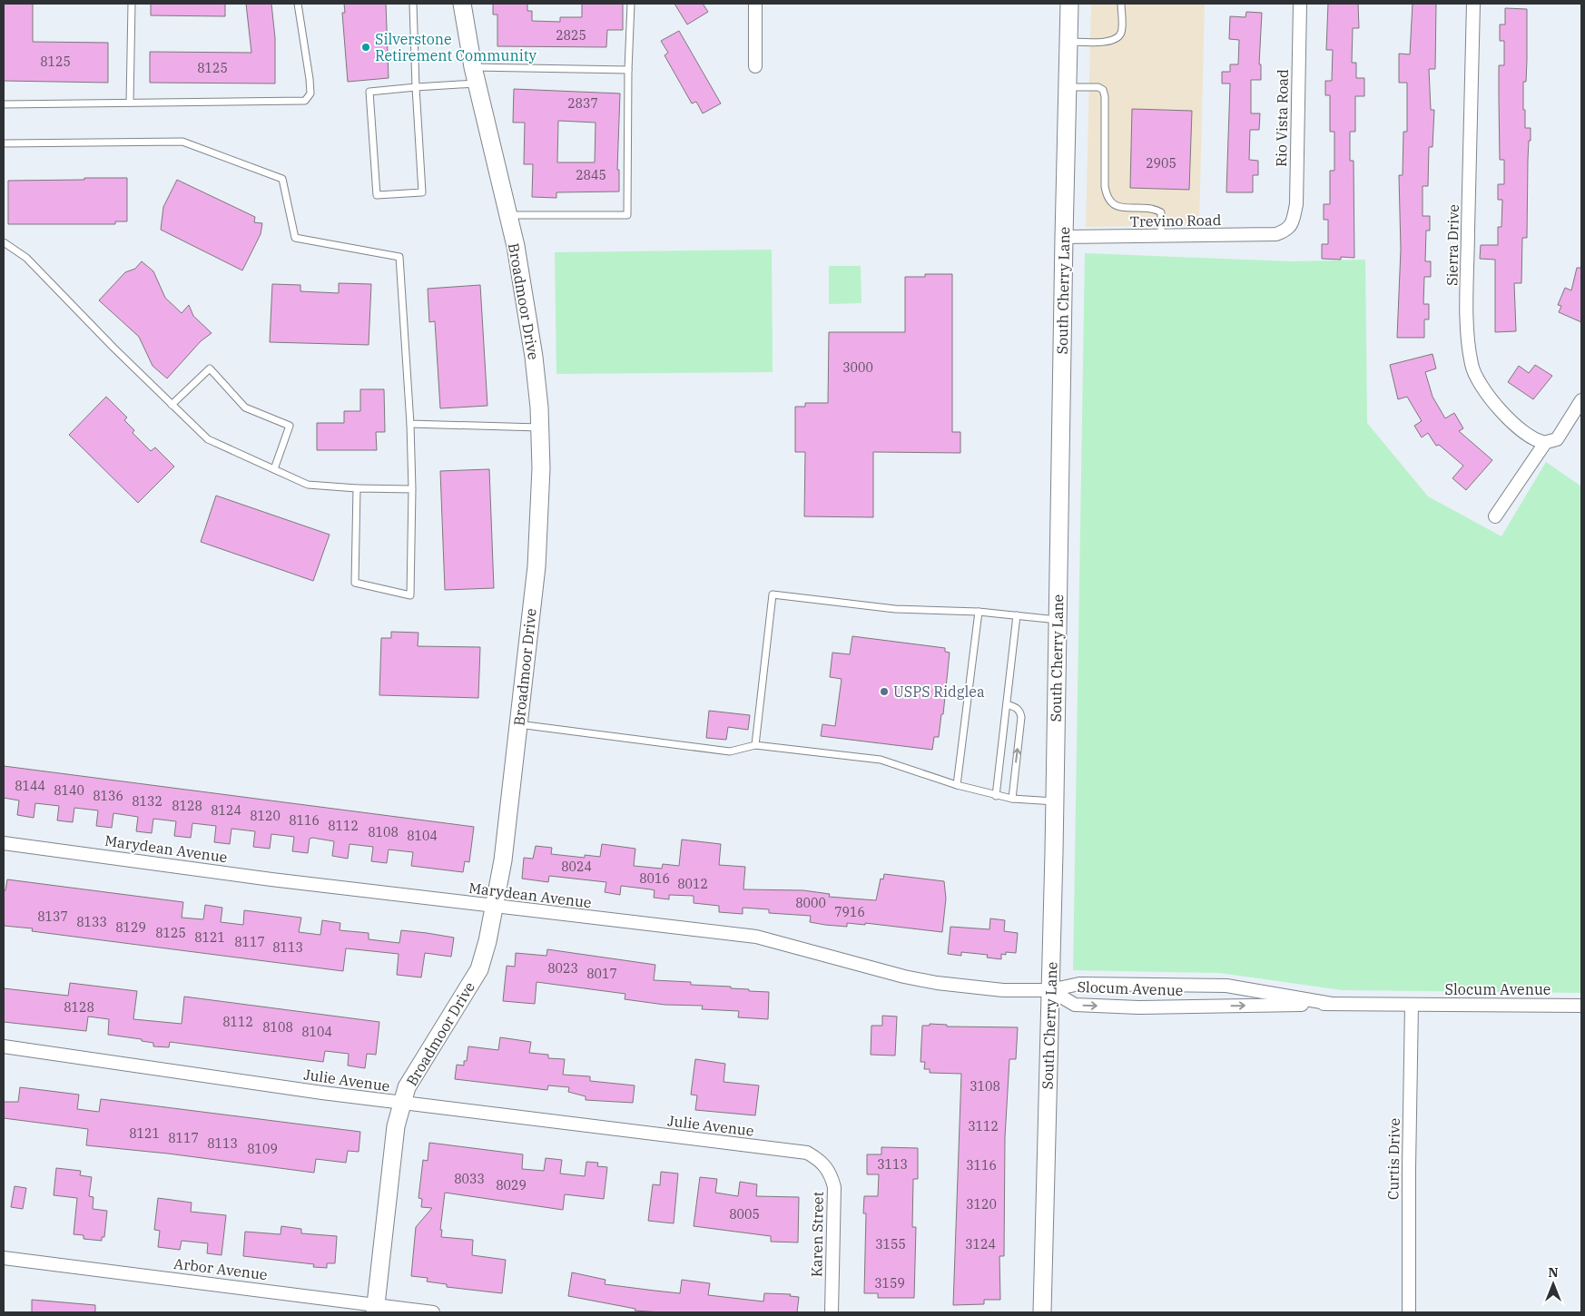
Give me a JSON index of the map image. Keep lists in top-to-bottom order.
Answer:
{
  "streets": {
    "street": [
      "Rio Vista Road",
      "Trevino Road",
      "Sierra Drive",
      "South Cherry Lane",
      "Broadmoor Drive",
      "Marydean Avenue",
      "Slocum Avenue",
      "Julie Avenue",
      "Curtis Drive",
      "Karen Street",
      "Arbor Avenue"
    ]
  },
  "crossings": [
    ["Rio Vista Road", "Trevino Road"],
    ["Trevino Road", "South Cherry Lane"],
    ["South Cherry Lane", "Marydean Avenue"],
    ["South Cherry Lane", "Slocum Avenue"],
    ["Broadmoor Drive", "Marydean Avenue"],
    ["Broadmoor Drive", "Julie Avenue"],
    ["Broadmoor Drive", "Arbor Avenue"],
    ["Marydean Avenue", "Slocum Avenue"],
    ["Slocum Avenue", "Curtis Drive"],
    ["Julie Avenue", "Karen Street"]
  ],
  "places": ["Silverstone Retirement Community", "USPS Ridglea"],
  "house_numbers": [
    "2825",
    "8125",
    "8125",
    "2837",
    "2905",
    "2845",
    "3000",
    "8144",
    "8140",
    "8136",
    "8132",
    "8128",
    "8124",
    "8120",
    "8116",
    "8112",
    "8108",
    "8104",
    "8024",
    "8016",
    "8012",
    "8000",
    "7916",
    "8137",
    "8133",
    "8129",
    "8125",
    "8121",
    "8117",
    "8113",
    "8023",
    "8017",
    "8128",
    "8112",
    "8108",
    "8104",
    "3108",
    "3112",
    "8121",
    "8117",
    "8113",
    "8109",
    "3113",
    "3116",
    "8033",
    "8029",
    "3120",
    "8005",
    "3155",
    "3124",
    "3159"
  ],
  "north": "top"
}
